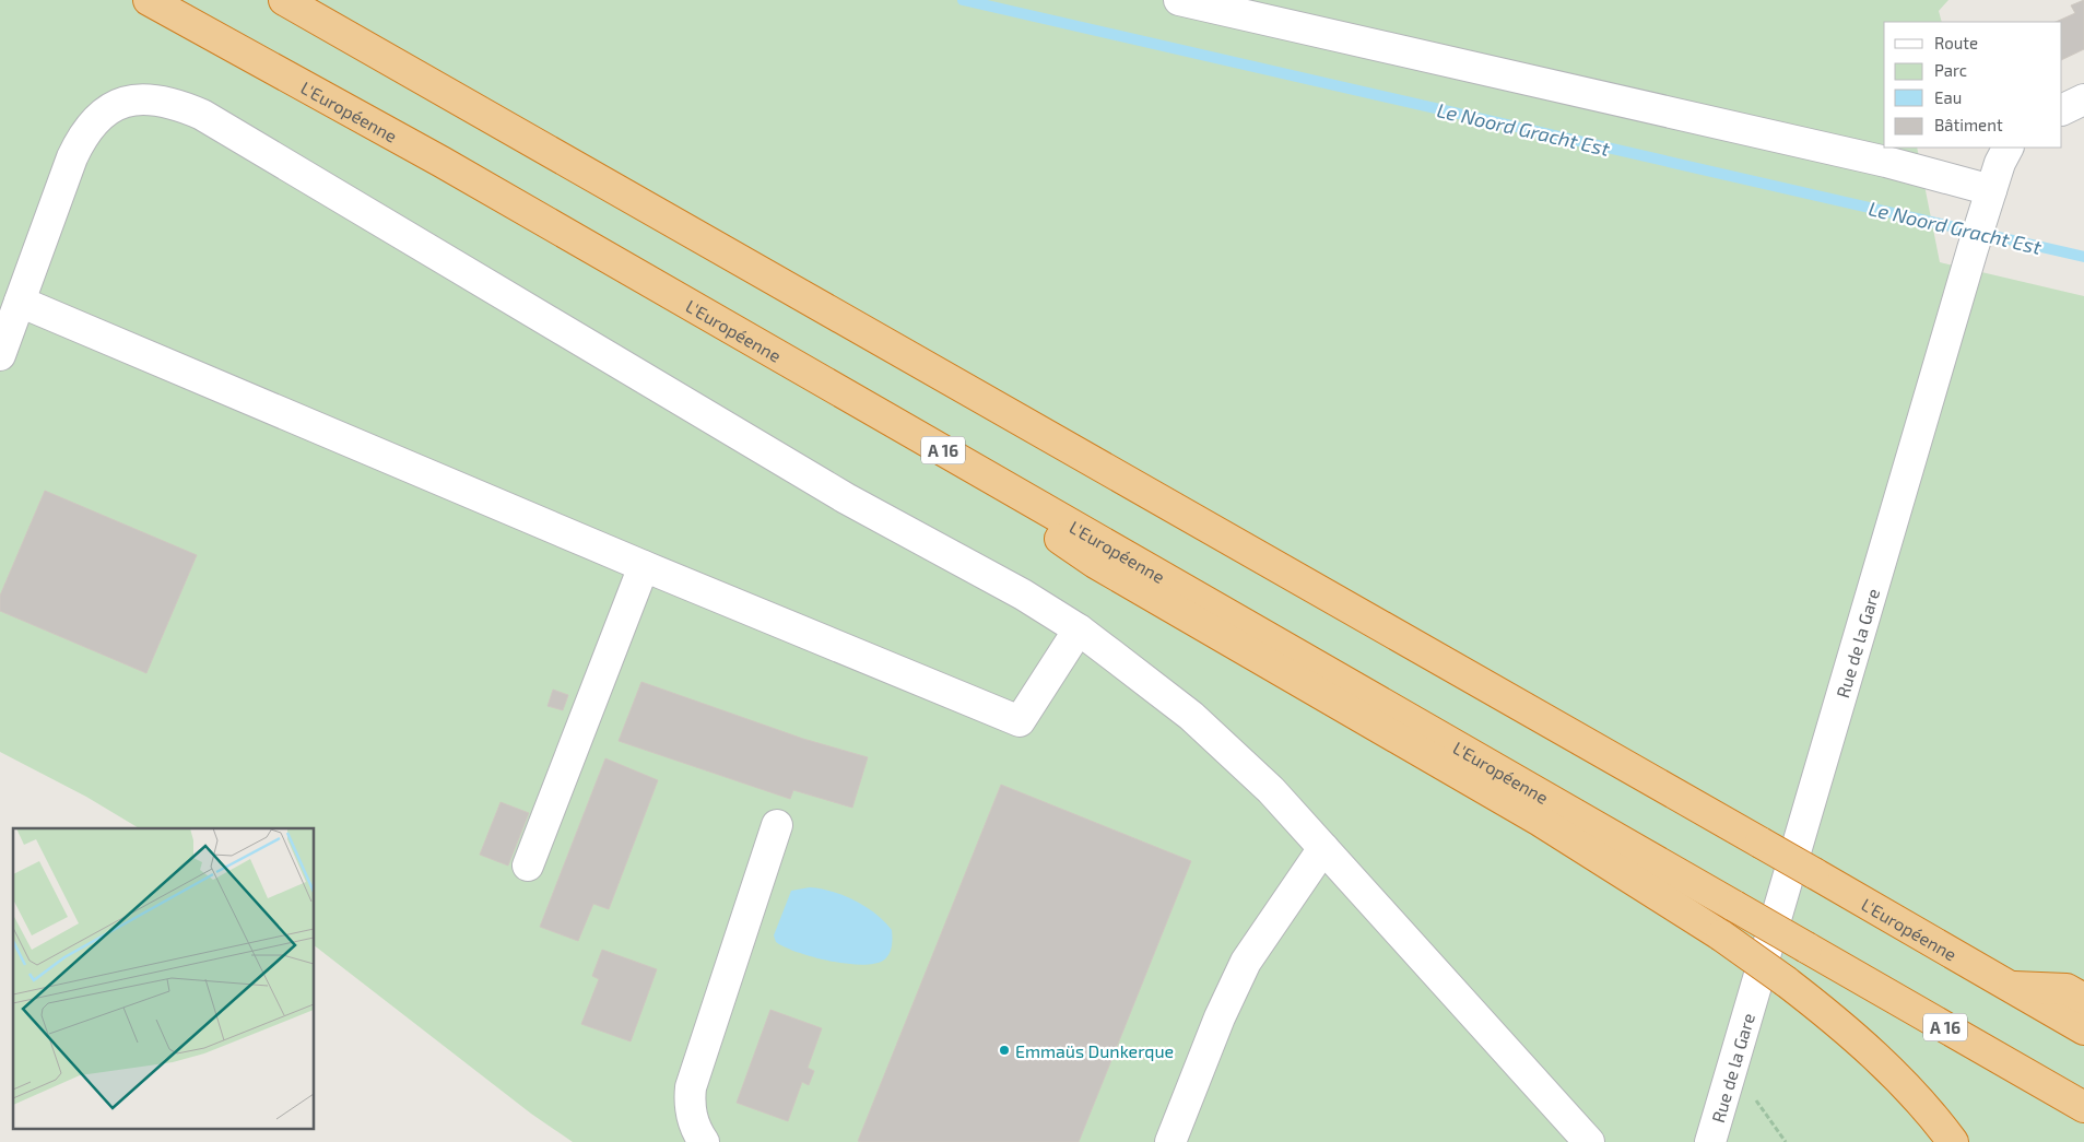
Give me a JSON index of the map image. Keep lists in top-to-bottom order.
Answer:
{
  "streets": {
    "highway": ["L'Européenne", "A 16"],
    "street": ["Rue de la Gare"]
  },
  "water": ["Le Noord Gracht Est"],
  "places": ["Emmaüs Dunkerque"],
  "legend": [
    "Route",
    "Parc",
    "Eau",
    "Bâtiment"
  ]
}
